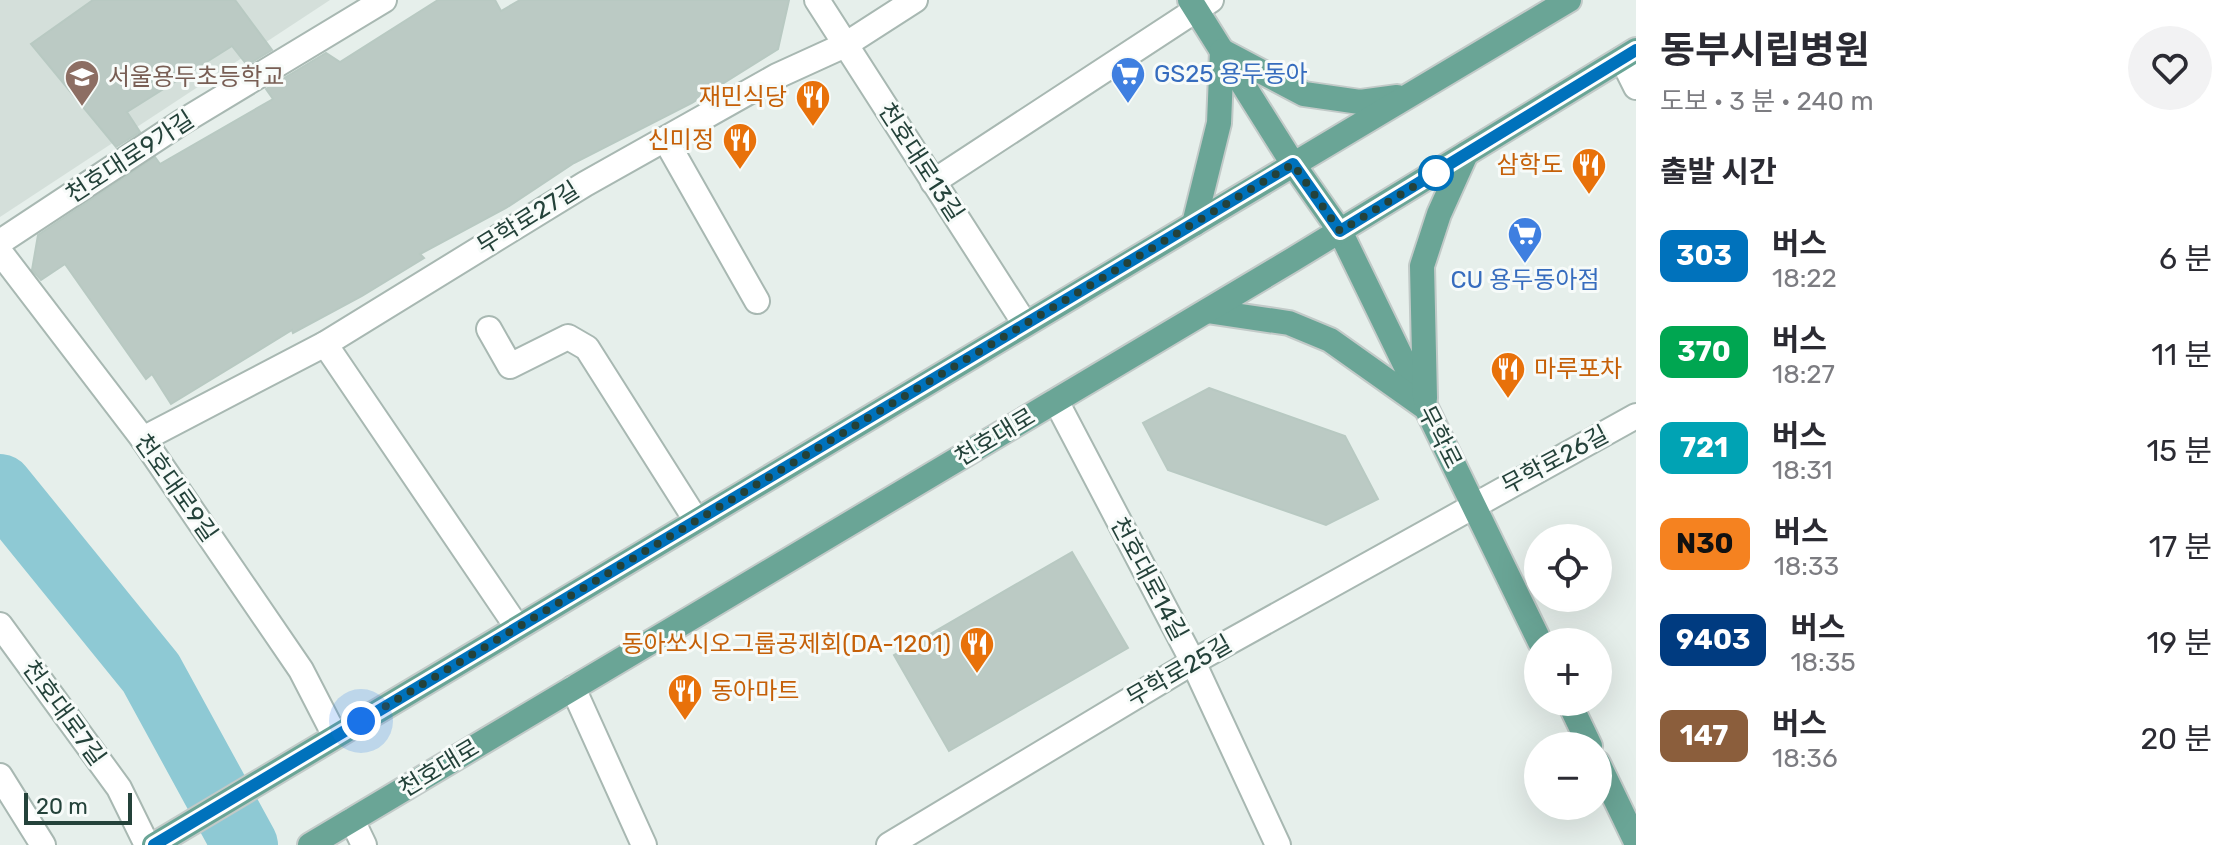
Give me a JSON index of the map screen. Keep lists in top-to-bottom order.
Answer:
{
  "streets": {
    "main road": ["천호대로", "무학로"],
    "street": [
      "천호대로9가길",
      "천호대로13길",
      "무학로27길",
      "무학로26길",
      "천호대로9길",
      "천호대로14길",
      "무학로25길",
      "천호대로7길"
    ]
  },
  "crossings": [
    ["천호대로13길", "무학로27길"],
    ["천호대로13길", "무학로"],
    ["무학로27길", "천호대로9길"],
    ["천호대로", "무학로"],
    ["천호대로", "천호대로14길"],
    ["무학로", "무학로26길"],
    ["무학로", "무학로25길"],
    ["무학로26길", "무학로25길"],
    ["천호대로14길", "무학로25길"]
  ],
  "places": {
    "supermarket": ["GS25 용두동아", "CU 용두동아점"],
    "school or university": ["서울용두초등학교"],
    "restaurant": [
      "재민식당",
      "신미정",
      "삼학도",
      "마루포차",
      "동아쏘시오그룹공제회(DA-1201)",
      "동아마트"
    ]
  },
  "lines": ["bus line 303"],
  "scale_bar": "20 m",
  "page": {
    "heading": [
      ["동부시립병원", "도보 · 3 분 · 240 m"],
      "출발 시간"
    ],
    "list": [
      {
        "mark": "303",
        "name": "버스",
        "note": "18:22",
        "value": "6 분"
      },
      {
        "mark": "370",
        "name": "버스",
        "note": "18:27",
        "value": "11 분"
      },
      {
        "mark": "721",
        "name": "버스",
        "note": "18:31",
        "value": "15 분"
      },
      {
        "mark": "N30",
        "name": "버스",
        "note": "18:33",
        "value": "17 분"
      },
      {
        "mark": "9403",
        "name": "버스",
        "note": "18:35",
        "value": "19 분"
      },
      {
        "mark": "147",
        "name": "버스",
        "note": "18:36",
        "value": "20 분"
      }
    ],
    "map_buttons": ["+", "−"],
    "scale": "20 m"
  }
}
